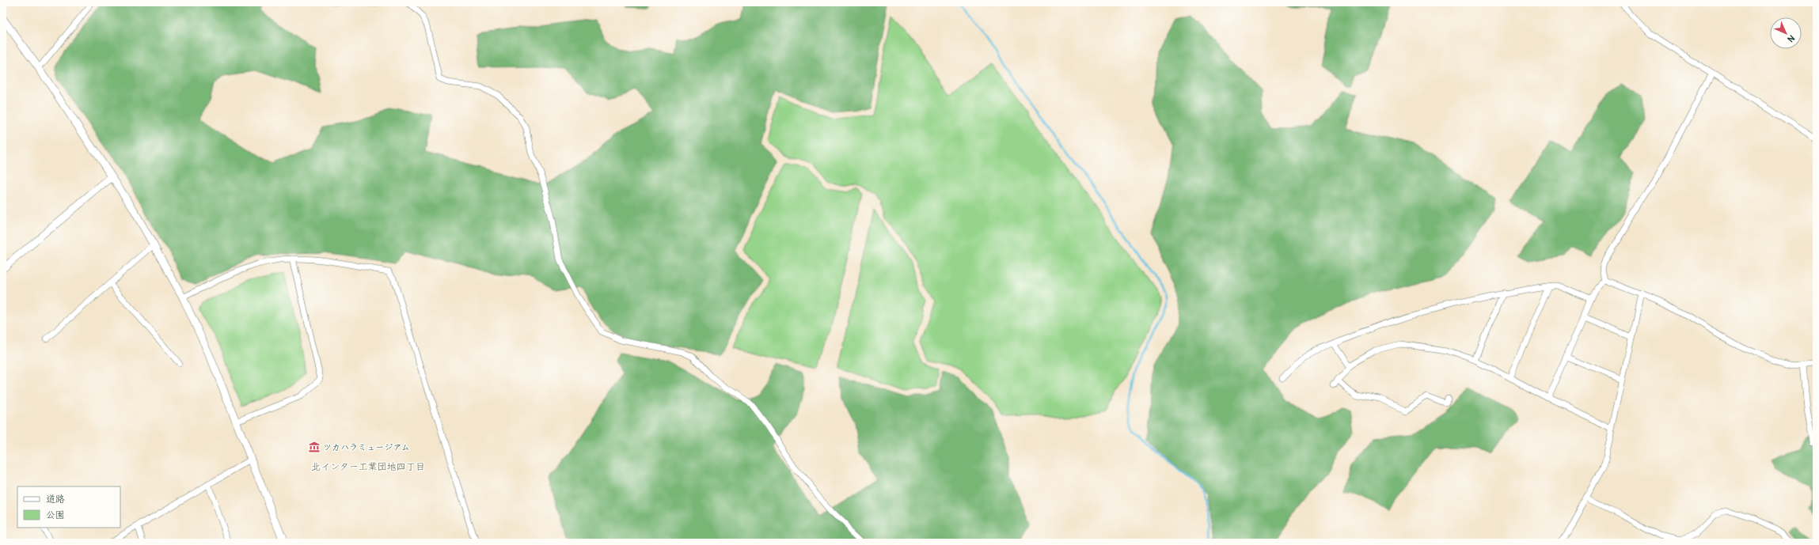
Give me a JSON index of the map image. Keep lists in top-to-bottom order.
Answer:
{
  "districts": ["北インター工業団地四丁目"],
  "places": {
    "museum": ["ツカハラミュージアム"]
  },
  "legend": ["道路", "公園"],
  "north": "bottom right"
}
